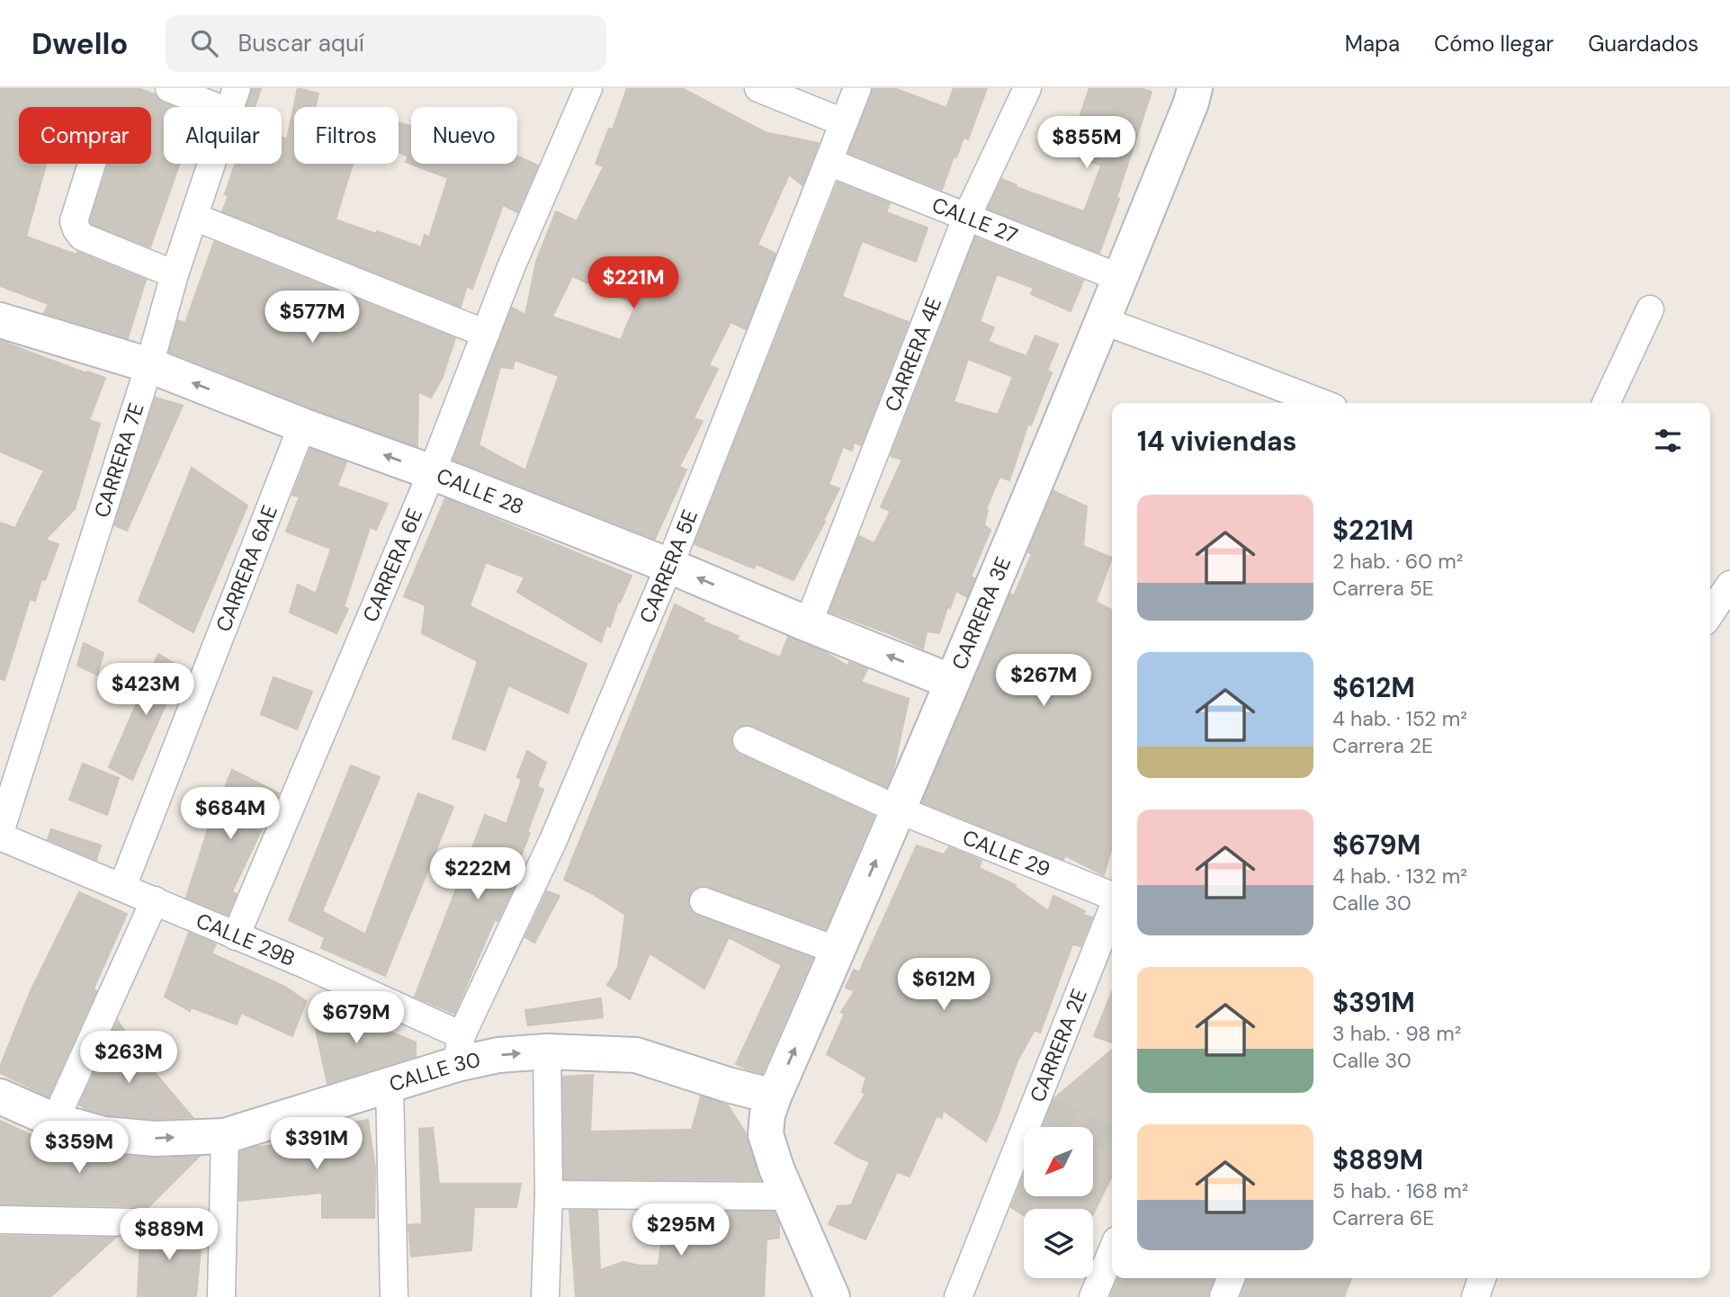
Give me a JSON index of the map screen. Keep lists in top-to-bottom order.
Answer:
{
  "streets": {
    "main road": ["CALLE 28", "CARRERA 3E", "CALLE 30"],
    "street": [
      "CALLE 27",
      "CARRERA 4E",
      "CARRERA 7E",
      "CARRERA 6E",
      "CARRERA 5E",
      "CARRERA 6AE",
      "CALLE 29",
      "CALLE 29B",
      "CARRERA 2E"
    ]
  },
  "crossings": [
    ["CALLE 27", "CARRERA 4E"],
    ["CALLE 27", "CARRERA 5E"],
    ["CALLE 27", "CARRERA 3E"],
    ["CARRERA 4E", "CALLE 28"],
    ["CARRERA 7E", "CALLE 28"],
    ["CARRERA 7E", "CALLE 29B"],
    ["CALLE 28", "CARRERA 6E"],
    ["CALLE 28", "CARRERA 5E"],
    ["CALLE 28", "CARRERA 6AE"],
    ["CALLE 28", "CARRERA 3E"],
    ["CARRERA 6E", "CALLE 29B"],
    ["CARRERA 5E", "CALLE 29B"],
    ["CARRERA 5E", "CALLE 30"],
    ["CARRERA 6AE", "CALLE 29B"],
    ["CARRERA 3E", "CALLE 29"],
    ["CARRERA 3E", "CALLE 30"],
    ["CALLE 29B", "CALLE 30"]
  ],
  "one_way": ["CALLE 28"],
  "north": "bottom left",
  "page": {
    "header": "Dwello",
    "search": "Buscar aquí",
    "nav": ["Mapa", "Cómo llegar", "Guardados"],
    "chip": [
      "Comprar",
      "Alquilar",
      "Filtros",
      "Nuevo"
    ],
    "price": [
      "$855M",
      "$221M",
      "$577M",
      "$267M",
      "$423M",
      "$684M",
      "$222M",
      "$612M",
      "$679M",
      "$263M",
      "$391M",
      "$359M",
      "$295M",
      "$889M"
    ],
    "heading": "14 viviendas",
    "list": [
      {
        "name": "$221M",
        "note": "2 hab. · 60 m² · Carrera 5E"
      },
      {
        "name": "$612M",
        "note": "4 hab. · 152 m² · Carrera 2E"
      },
      {
        "name": "$679M",
        "note": "4 hab. · 132 m² · Calle 30"
      },
      {
        "name": "$391M",
        "note": "3 hab. · 98 m² · Calle 30"
      },
      {
        "name": "$889M",
        "note": "5 hab. · 168 m² · Carrera 6E"
      }
    ]
  }
}
